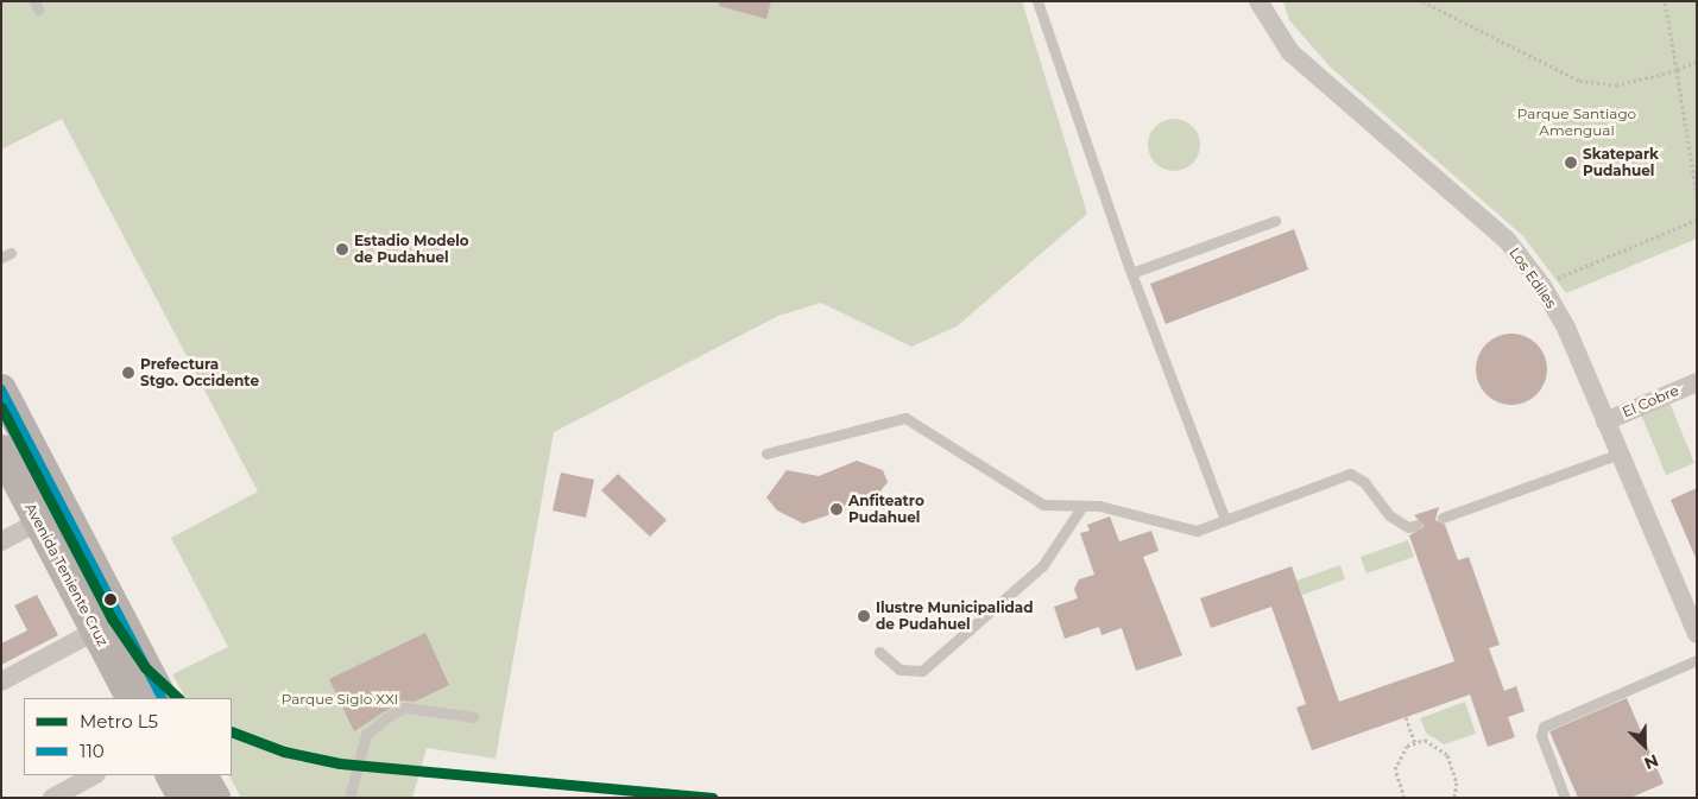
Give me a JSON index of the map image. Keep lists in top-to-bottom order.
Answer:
{
  "streets": {
    "main road": ["Avenida Teniente Cruz"],
    "street": ["Los Ediles", "El Cobre"]
  },
  "crossings": [
    ["Los Ediles", "El Cobre"]
  ],
  "parks": ["Parque Santiago Amengual", "Parque Siglo XXI"],
  "places": [
    "Skatepark Pudahuel",
    "Estadio Modelo de Pudahuel",
    "Prefectura Stgo. Occidente",
    "Anfiteatro Pudahuel",
    "Ilustre Municipalidad de Pudahuel"
  ],
  "lines": ["transit line 110", "metro line L5"],
  "legend": ["Metro L5", "110"],
  "north": "bottom right"
}
